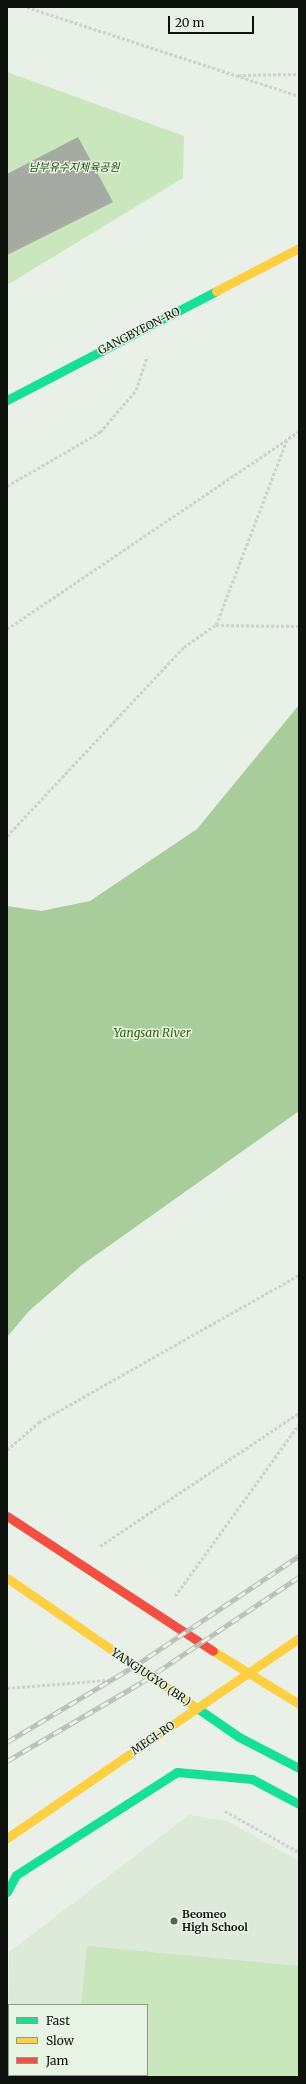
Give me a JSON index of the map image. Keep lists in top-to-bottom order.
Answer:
{
  "streets": {
    "street": ["GANGBYEON-RO", "YANGJUGYO (BR.)", "MEGI-RO"]
  },
  "water": ["Yangsan River"],
  "parks": ["남부유수지체육공원"],
  "places": ["Beomeo High School"],
  "legend": ["Fast", "Slow", "Jam"],
  "scale_bar": "20 m"
}
